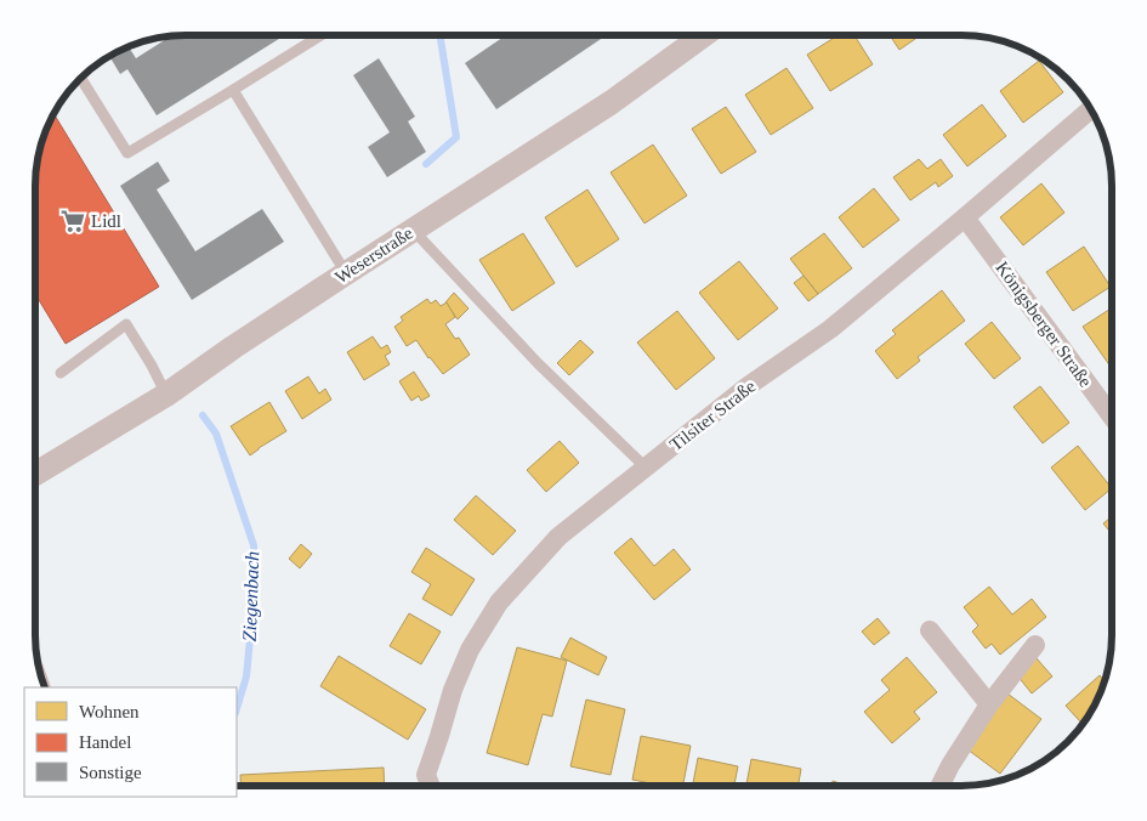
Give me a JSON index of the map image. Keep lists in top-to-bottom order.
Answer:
{
  "streets": {
    "street": ["Weserstraße", "Königsberger Straße", "Tilsiter Straße"]
  },
  "crossings": [
    ["Königsberger Straße", "Tilsiter Straße"]
  ],
  "water": ["Ziegenbach"],
  "places": {
    "supermarket": ["Lidl"]
  },
  "legend": ["Wohnen", "Handel", "Sonstige"]
}
